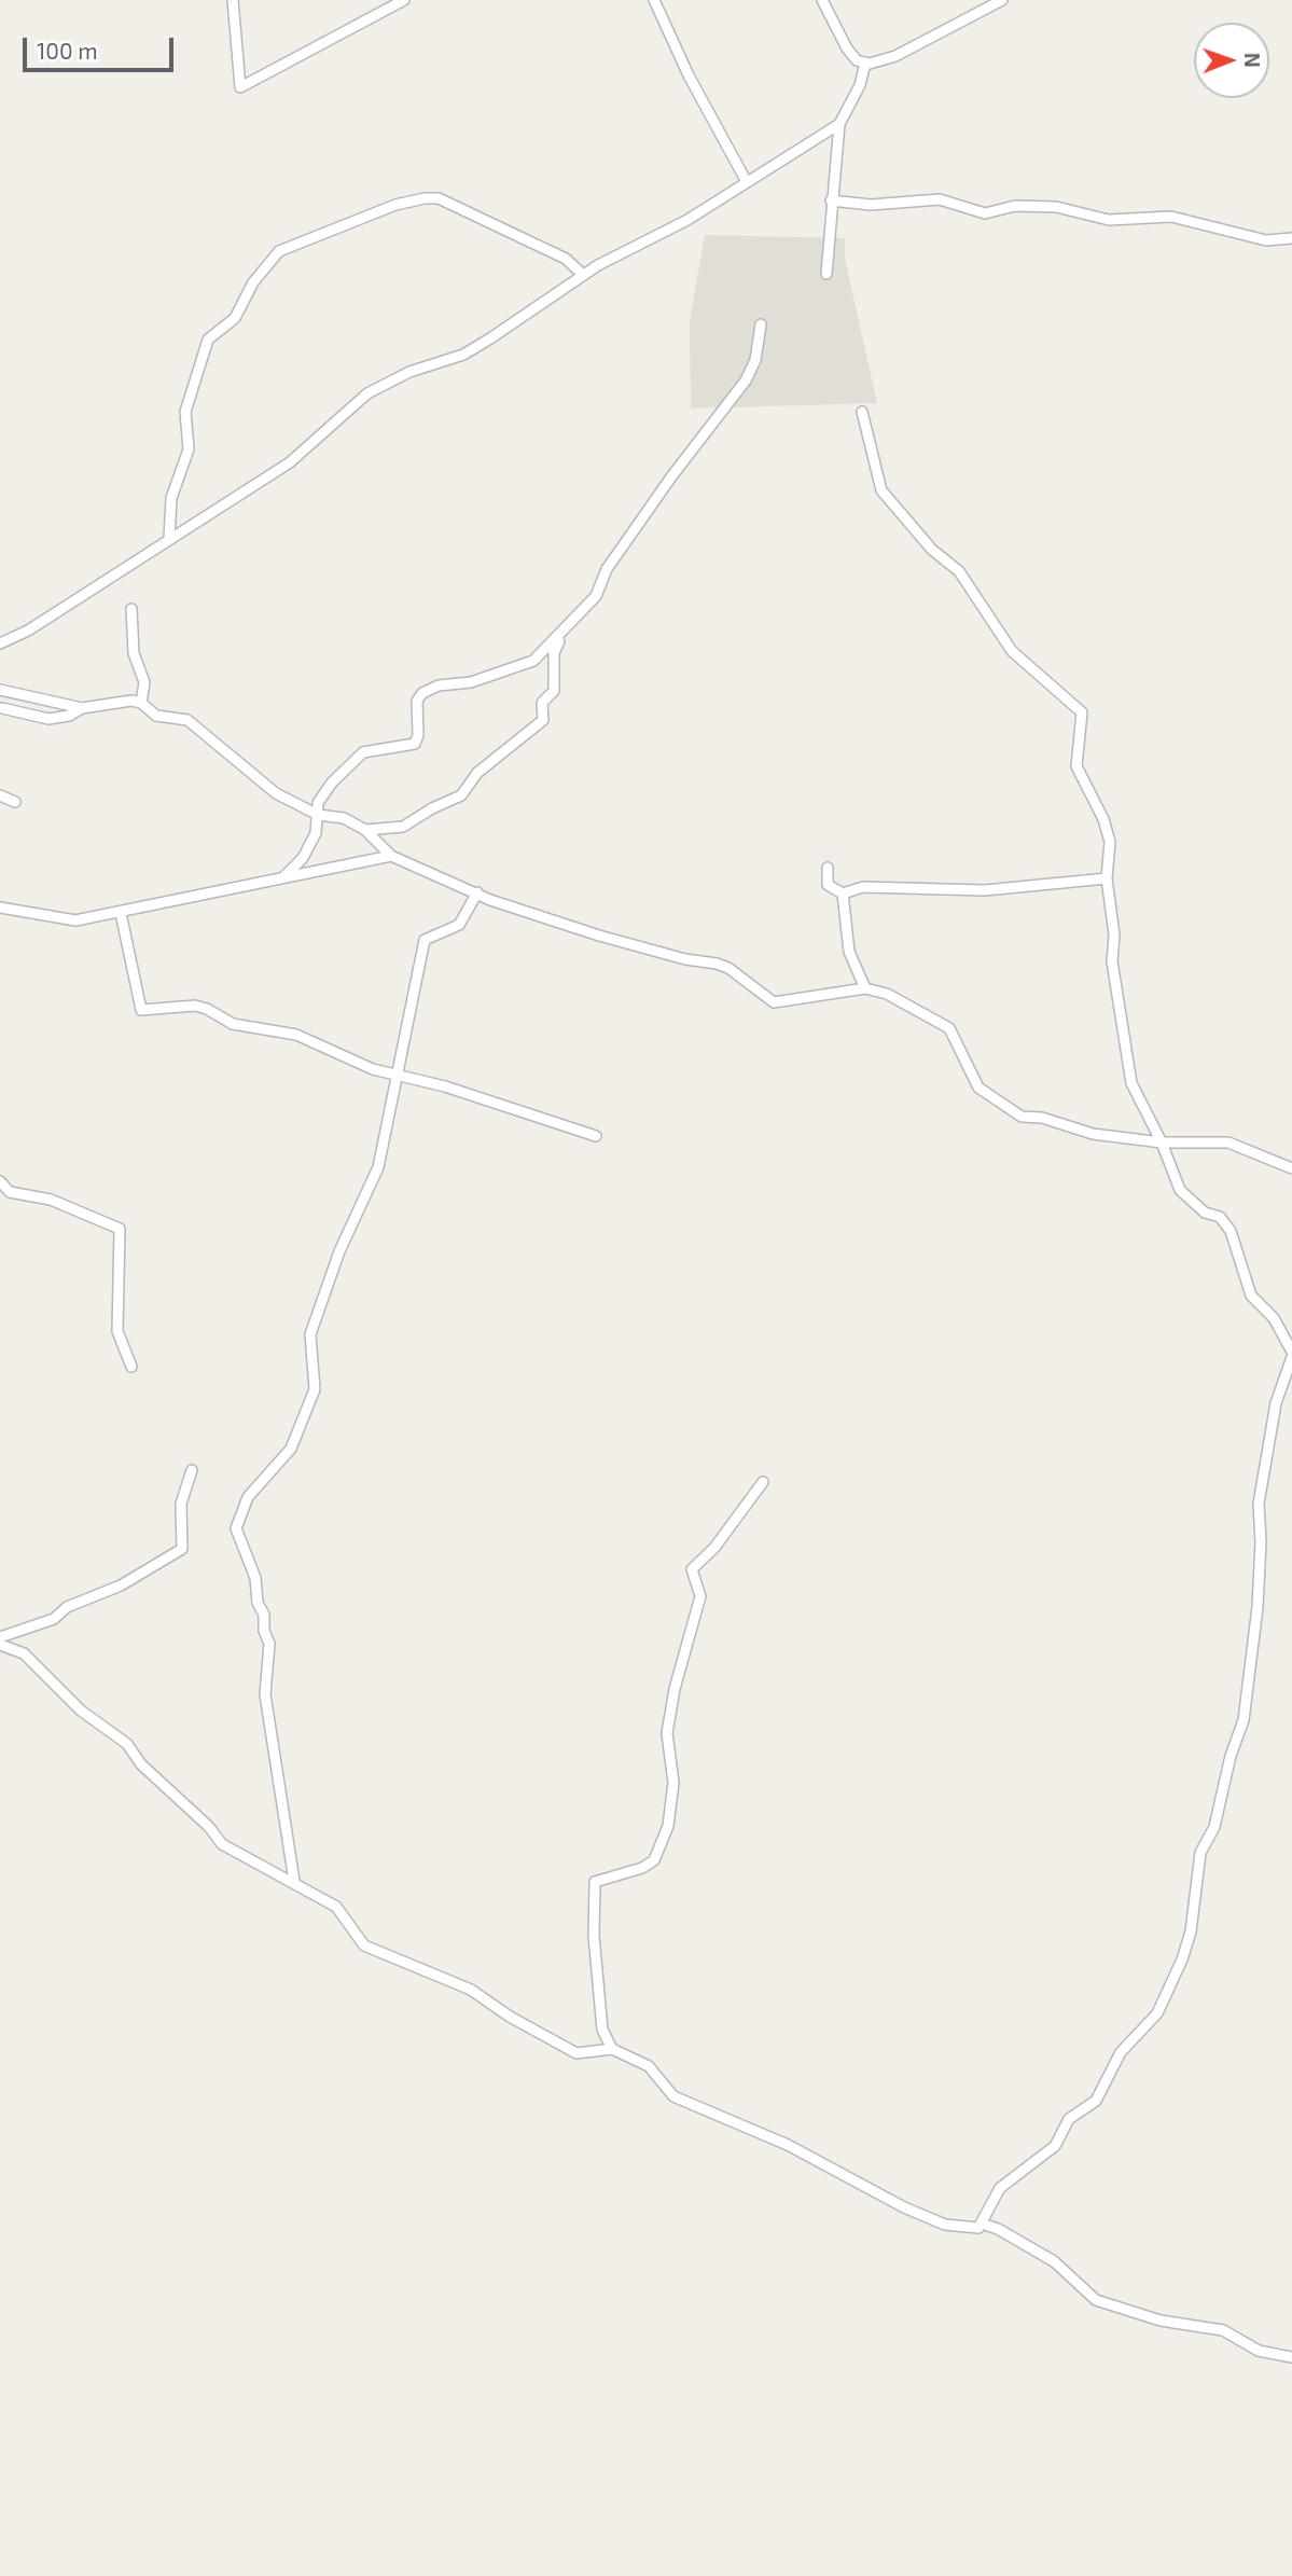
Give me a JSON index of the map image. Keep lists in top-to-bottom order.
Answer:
{
  "scale_bar": "100 m",
  "north": "right"
}
